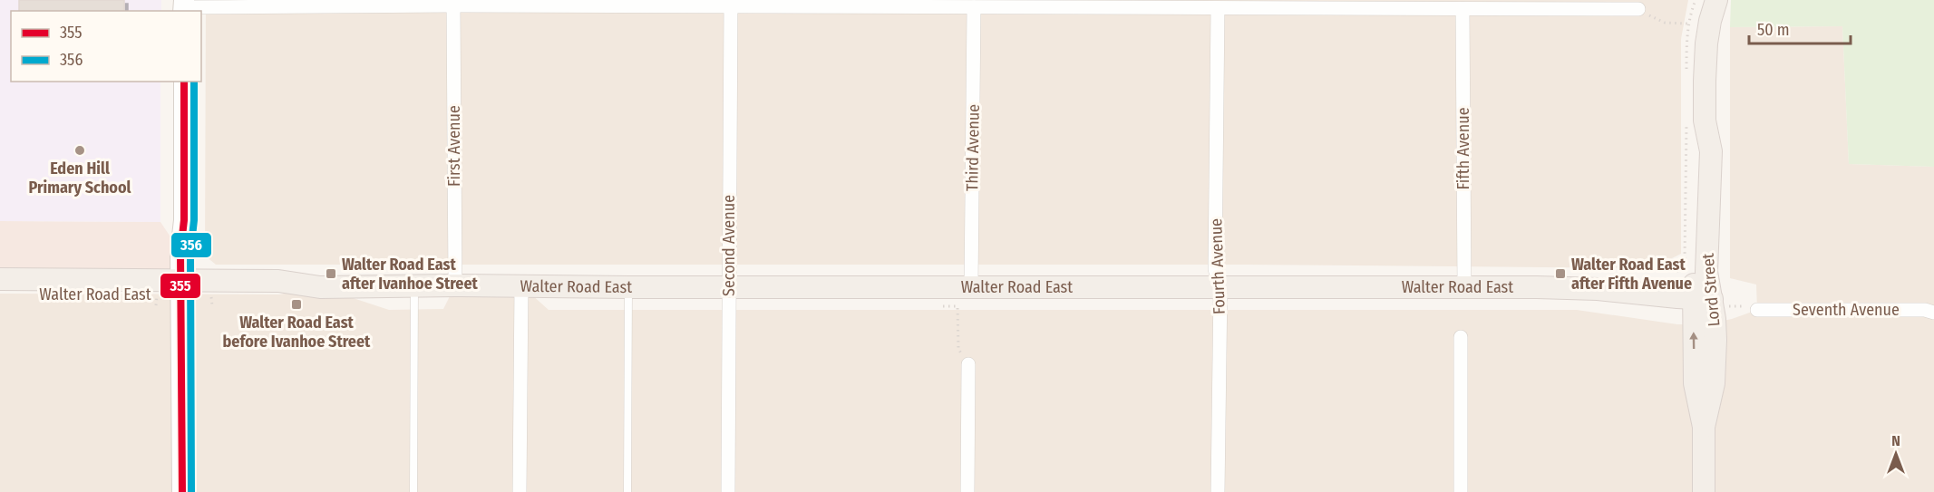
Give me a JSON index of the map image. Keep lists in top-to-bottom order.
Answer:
{
  "streets": {
    "main road": ["Walter Road East", "Lord Street"],
    "street": [
      "First Avenue",
      "Third Avenue",
      "Fifth Avenue",
      "Second Avenue",
      "Fourth Avenue",
      "Seventh Avenue"
    ]
  },
  "crossings": [
    ["First Avenue", "Walter Road East"],
    ["Third Avenue", "Walter Road East"],
    ["Fifth Avenue", "Walter Road East"],
    ["Second Avenue", "Walter Road East"],
    ["Fourth Avenue", "Walter Road East"],
    ["Walter Road East", "Lord Street"]
  ],
  "places": {
    "other": ["Eden Hill Primary School"],
    "transit": ["Walter Road East after Ivanhoe Street", "Walter Road East after Fifth Avenue", "Walter Road East before Ivanhoe Street"]
  },
  "lines": ["transit line 355", "transit line 356"],
  "legend": ["355", "356"],
  "scale_bar": "50 m",
  "north": "top"
}
